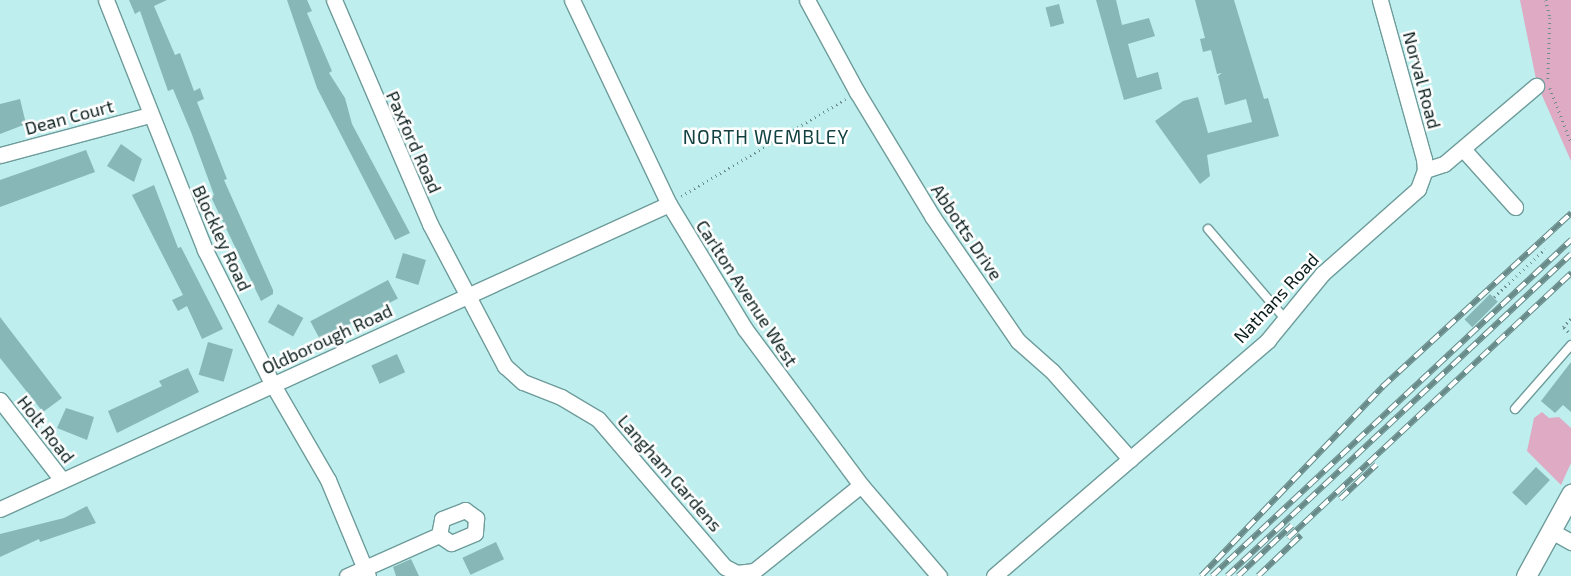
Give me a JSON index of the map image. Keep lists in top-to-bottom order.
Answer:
{
  "streets": {
    "street": [
      "Norval Road",
      "Dean Court",
      "Paxford Road",
      "Abbotts Drive",
      "Blockley Road",
      "Carlton Avenue West",
      "Nathans Road",
      "Oldborough Road",
      "Holt Road",
      "Langham Gardens"
    ]
  },
  "crossings": [
    ["Norval Road", "Nathans Road"],
    ["Dean Court", "Blockley Road"],
    ["Paxford Road", "Oldborough Road"],
    ["Paxford Road", "Langham Gardens"],
    ["Abbotts Drive", "Nathans Road"],
    ["Blockley Road", "Oldborough Road"],
    ["Carlton Avenue West", "Oldborough Road"],
    ["Carlton Avenue West", "Langham Gardens"],
    ["Oldborough Road", "Holt Road"],
    ["Oldborough Road", "Langham Gardens"]
  ],
  "districts": ["NORTH WEMBLEY"]
}
